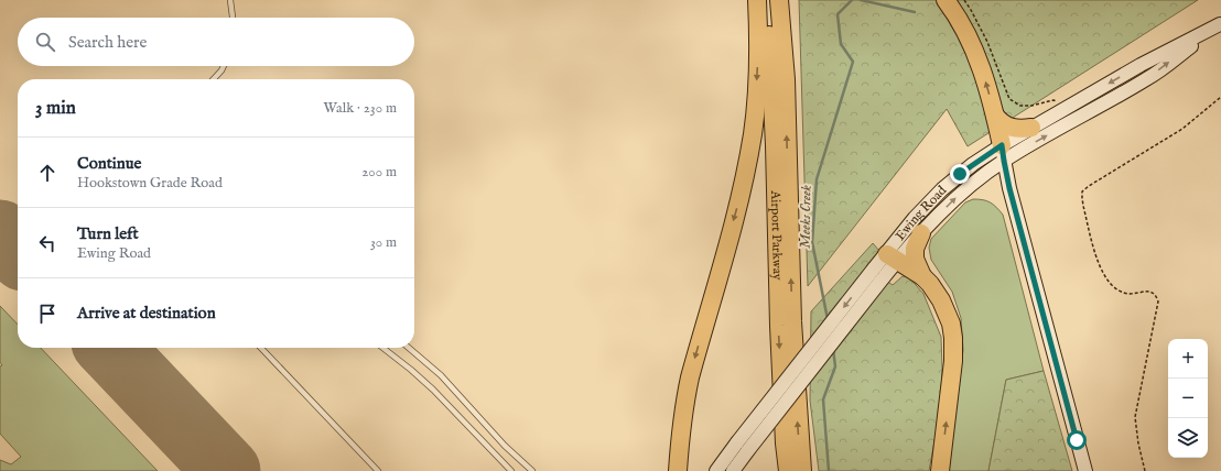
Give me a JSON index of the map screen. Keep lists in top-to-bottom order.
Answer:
{
  "streets": {
    "highway": ["Airport Parkway"],
    "street": ["Ewing Road"]
  },
  "water": ["Meeks Creek"],
  "page": {
    "search": "Search here",
    "heading": ["3 min", "Walk · 230 m"],
    "list": [
      ["Continue", "Hookstown Grade Road", "200 m"],
      ["Turn left", "Ewing Road", "30 m"],
      "Arrive at destination"
    ],
    "map_buttons": ["+", "−"]
  }
}
